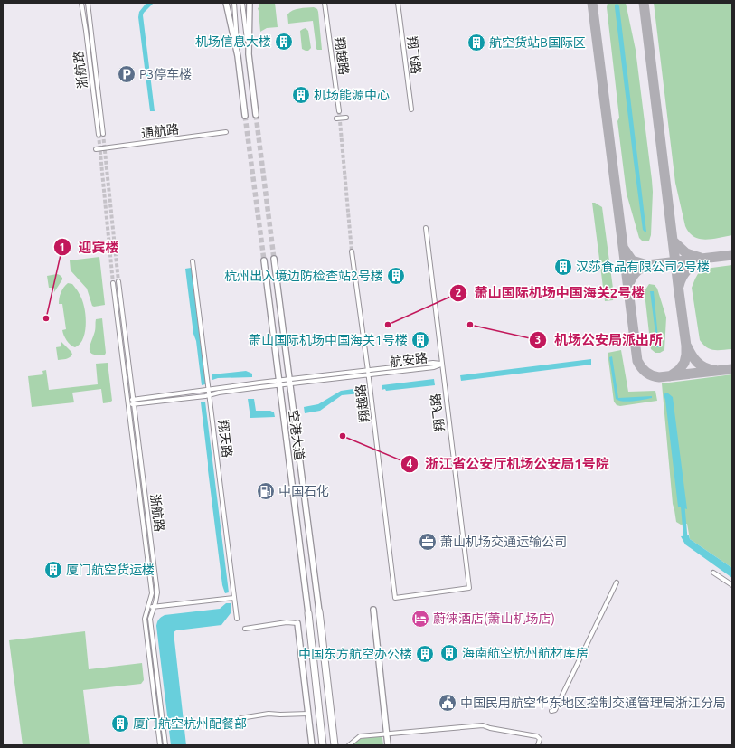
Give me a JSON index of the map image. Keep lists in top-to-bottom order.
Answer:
{
  "streets": {
    "main road": ["空港大道"],
    "street": [
      "翔飞路",
      "翔越路",
      "浙航路",
      "通航路",
      "航安路",
      "翔天路"
    ]
  },
  "crossings": [
    ["翔飞路", "翔越路"],
    ["翔飞路", "航安路"],
    ["翔越路", "航安路"],
    ["浙航路", "航安路"],
    ["航安路", "空港大道"],
    ["航安路", "翔天路"]
  ],
  "places": {
    "building": [
      "机场信息大楼",
      "航空货站B国际区",
      "机场能源中心",
      "汉莎食品有限公司2号楼",
      "杭州出入境边防检查站2号楼",
      "萧山国际机场中国海关1号楼",
      "厦门航空货运楼",
      "海南航空杭州航材库房",
      "中国东方航空办公楼",
      "厦门航空杭州配餐部"
    ],
    "parking": ["P3停车楼"],
    "other": [
      "迎宾楼",
      "萧山国际机场中国海关2号楼",
      "机场公安局派出所",
      "浙江省公安厅机场公安局1号院"
    ],
    "fuel station": ["中国石化"],
    "office": ["萧山机场交通运输公司"],
    "hotel": ["蔚徕酒店(萧山机场店)"],
    "public building": ["中国民用航空华东地区控制交通管理局浙江分局"]
  }
}
